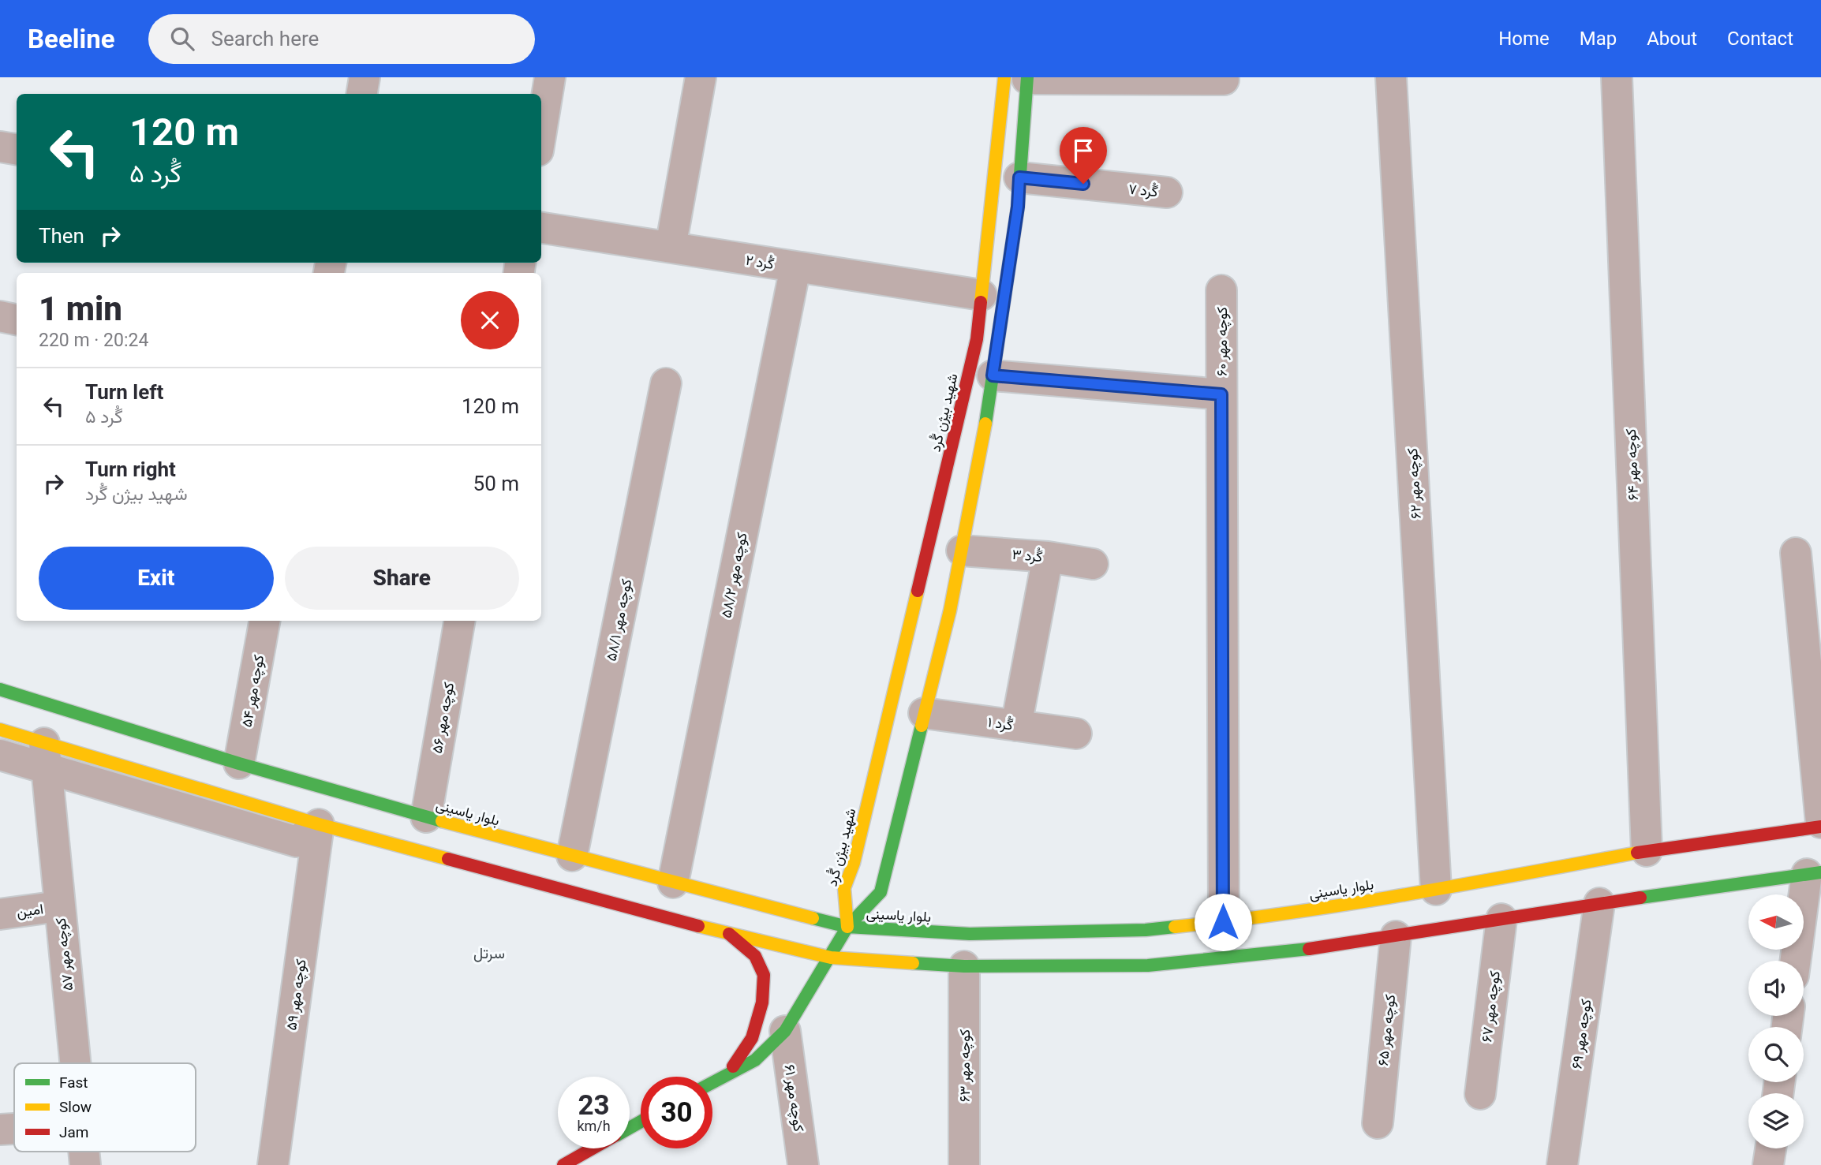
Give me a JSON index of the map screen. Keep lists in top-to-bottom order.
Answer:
{
  "streets": {
    "main road": ["شهید بیژن گُرد", "بلوار یاسینی"],
    "street": [
      "گُرد ۷",
      "گُرد ۲",
      "کوچه مهر ۶۰",
      "کوچه مهر ۶۴",
      "کوچه مهر ۶۲",
      "گُرد ۳",
      "کوچه مهر ۵۸/۲",
      "کوچه مهر ۵۸/۱",
      "کوچه مهر ۵۴",
      "کوچه مهر ۵۶",
      "گُرد ۱",
      "امین",
      "کوچه مهر ۵۷",
      "کوچه مهر ۵۹",
      "کوچه مهر ۶۷",
      "کوچه مهر ۶۵",
      "کوچه مهر ۶۹",
      "کوچه مهر ۶۳",
      "کوچه مهر ۶۱"
    ]
  },
  "crossings": [
    ["گُرد ۲", "شهید بیژن گُرد"],
    ["گُرد ۲", "کوچه مهر ۵۸/۲"],
    ["کوچه مهر ۶۰", "بلوار یاسینی"],
    ["شهید بیژن گُرد", "بلوار یاسینی"],
    ["کوچه مهر ۶۴", "بلوار یاسینی"],
    ["کوچه مهر ۶۲", "بلوار یاسینی"],
    ["کوچه مهر ۵۸/۲", "بلوار یاسینی"],
    ["کوچه مهر ۵۸/۱", "بلوار یاسینی"],
    ["کوچه مهر ۵۴", "بلوار یاسینی"],
    ["کوچه مهر ۵۶", "بلوار یاسینی"],
    ["امین", "کوچه مهر ۵۷"]
  ],
  "districts": ["سرتل"],
  "legend": ["Fast", "Slow", "Jam"],
  "north": "left",
  "page": {
    "header": "Beeline",
    "search": "Search here",
    "nav": [
      "Home",
      "Map",
      "About",
      "Contact"
    ],
    "turn": ["120 m", "گُرد ۵"],
    "then": "Then",
    "heading": ["1 min", "220 m · 20:24"],
    "list": [
      {
        "name": "Turn left",
        "note": "گُرد ۵",
        "value": "120 m"
      },
      {
        "name": "Turn right",
        "note": "شهید بیژن گُرد",
        "value": "50 m"
      }
    ],
    "buttons": ["Exit", "Share"],
    "speed": "23 km/h",
    "limit": "30"
  }
}
